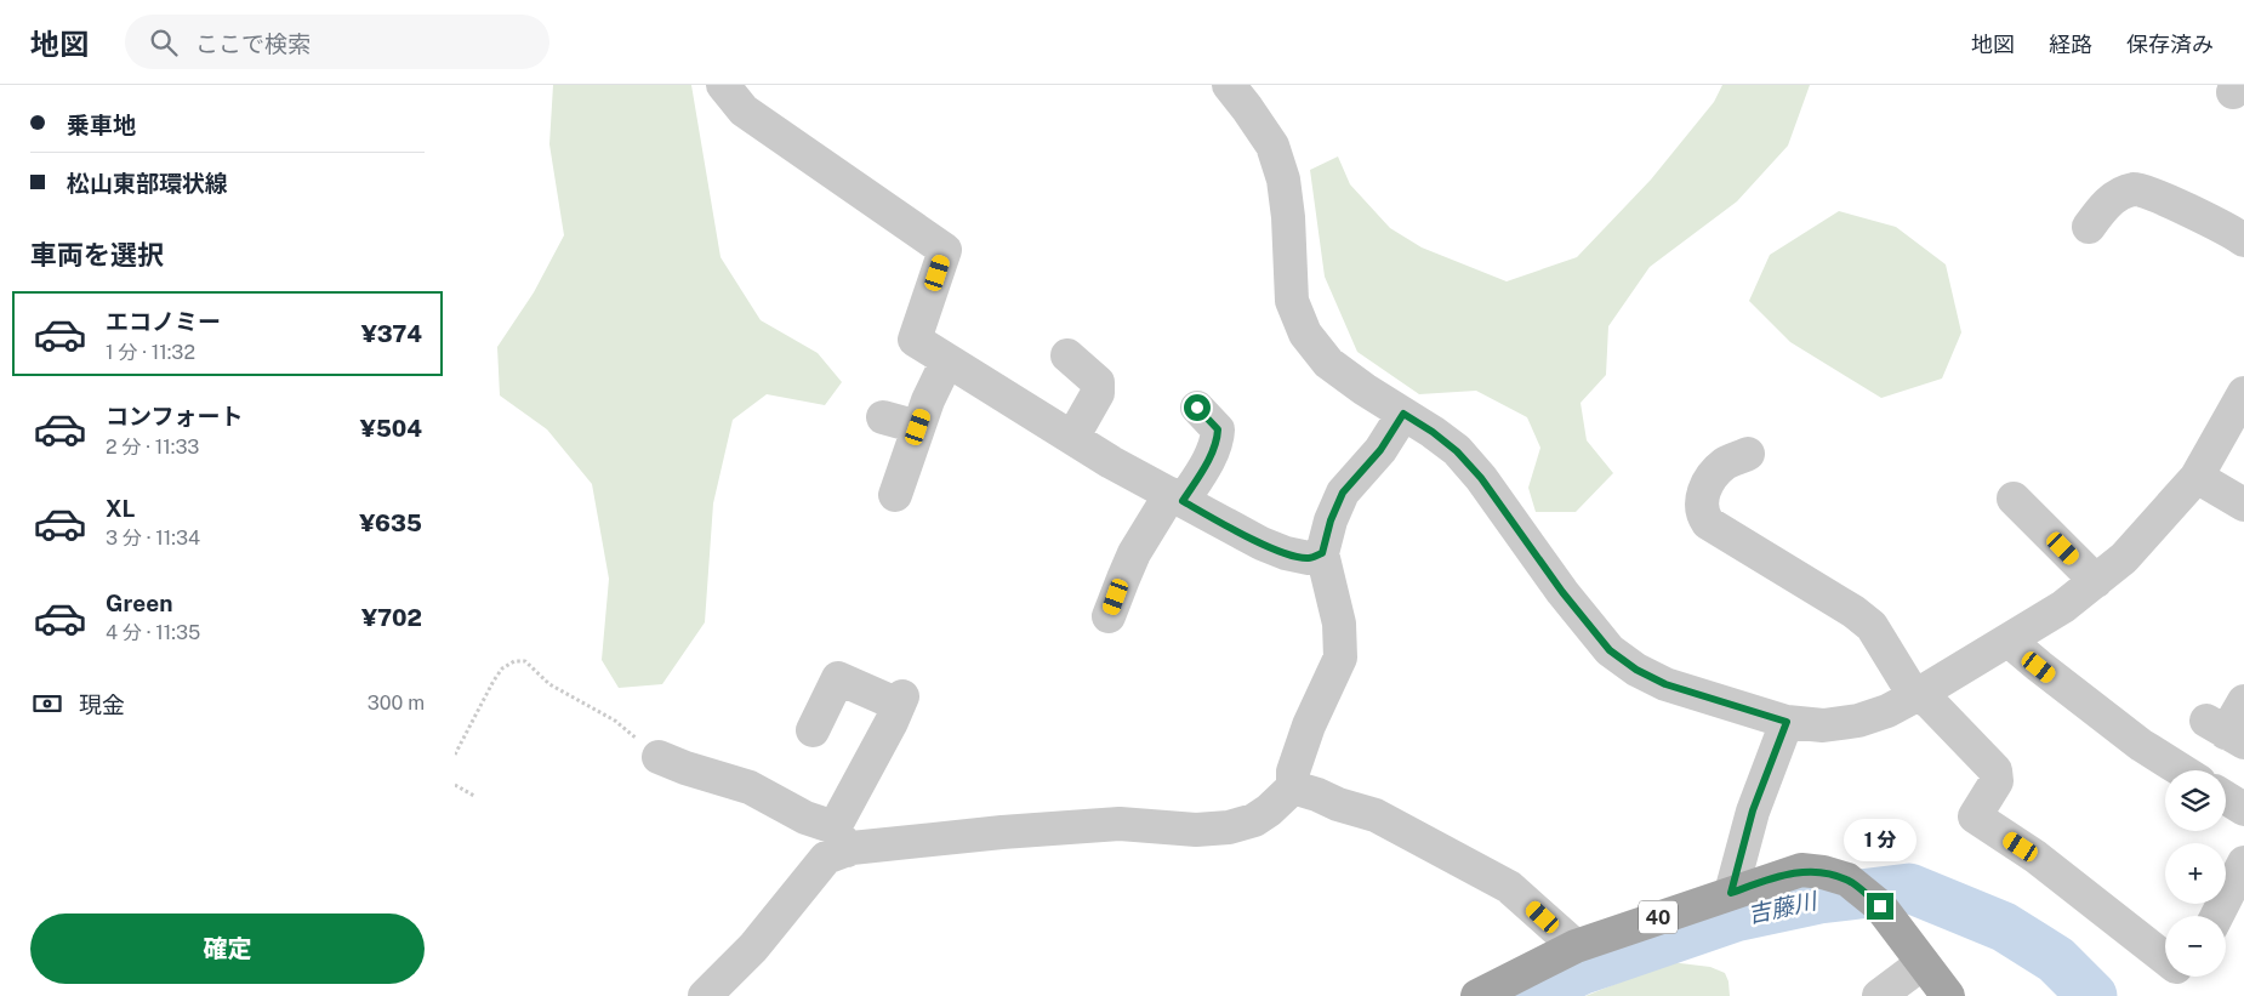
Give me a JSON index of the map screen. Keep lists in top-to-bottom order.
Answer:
{
  "streets": {
    "main road": ["40"]
  },
  "water": ["吉藤川"],
  "page": {
    "header": "地図",
    "search": "ここで検索",
    "nav": ["地図", "経路", "保存済み"],
    "banner": ["乗車地", "松山東部環状線"],
    "heading": "車両を選択",
    "list": [
      {
        "name": "エコノミー",
        "note": "1 分 · 11:32",
        "value": "¥374"
      },
      {
        "name": "コンフォート",
        "note": "2 分 · 11:33",
        "value": "¥504"
      },
      {
        "name": "XL",
        "note": "3 分 · 11:34",
        "value": "¥635"
      },
      {
        "name": "Green",
        "note": "4 分 · 11:35",
        "value": "¥702"
      }
    ],
    "pay": ["現金", "300 m"],
    "map_buttons": ["+", "−"],
    "bubble": "1 分",
    "buttons": "確定"
  }
}
